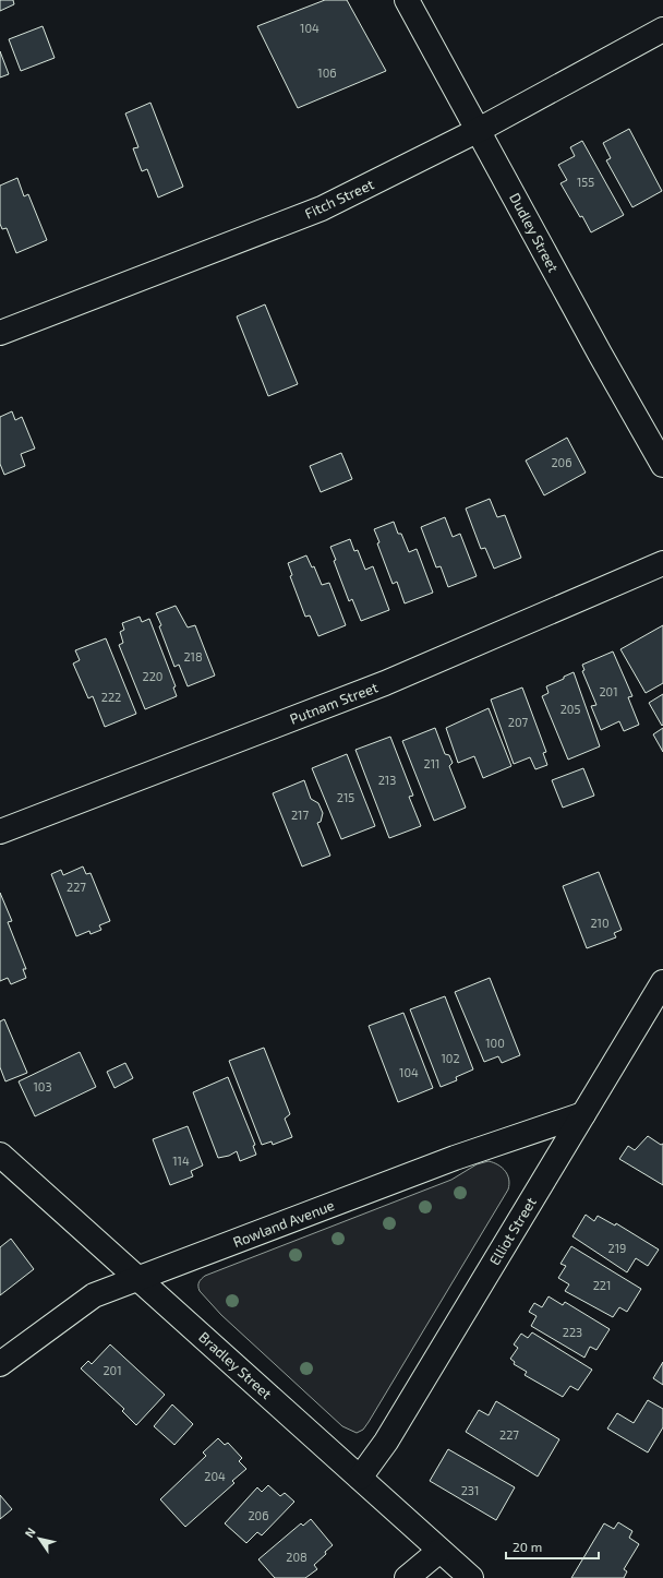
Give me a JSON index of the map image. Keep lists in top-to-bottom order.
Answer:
{
  "streets": {
    "street": [
      "Fitch Street",
      "Dudley Street",
      "Putnam Street",
      "Rowland Avenue",
      "Elliot Street",
      "Bradley Street"
    ]
  },
  "crossings": [
    ["Fitch Street", "Dudley Street"],
    ["Rowland Avenue", "Elliot Street"],
    ["Rowland Avenue", "Bradley Street"],
    ["Elliot Street", "Bradley Street"]
  ],
  "house_numbers": [
    "104",
    "106",
    "155",
    "206",
    "218",
    "220",
    "201",
    "222",
    "205",
    "207",
    "211",
    "213",
    "215",
    "217",
    "227",
    "210",
    "100",
    "102",
    "104",
    "103",
    "114",
    "219",
    "221",
    "223",
    "201",
    "227",
    "204",
    "231",
    "206",
    "208"
  ],
  "scale_bar": "20 m",
  "north": "top left"
}
